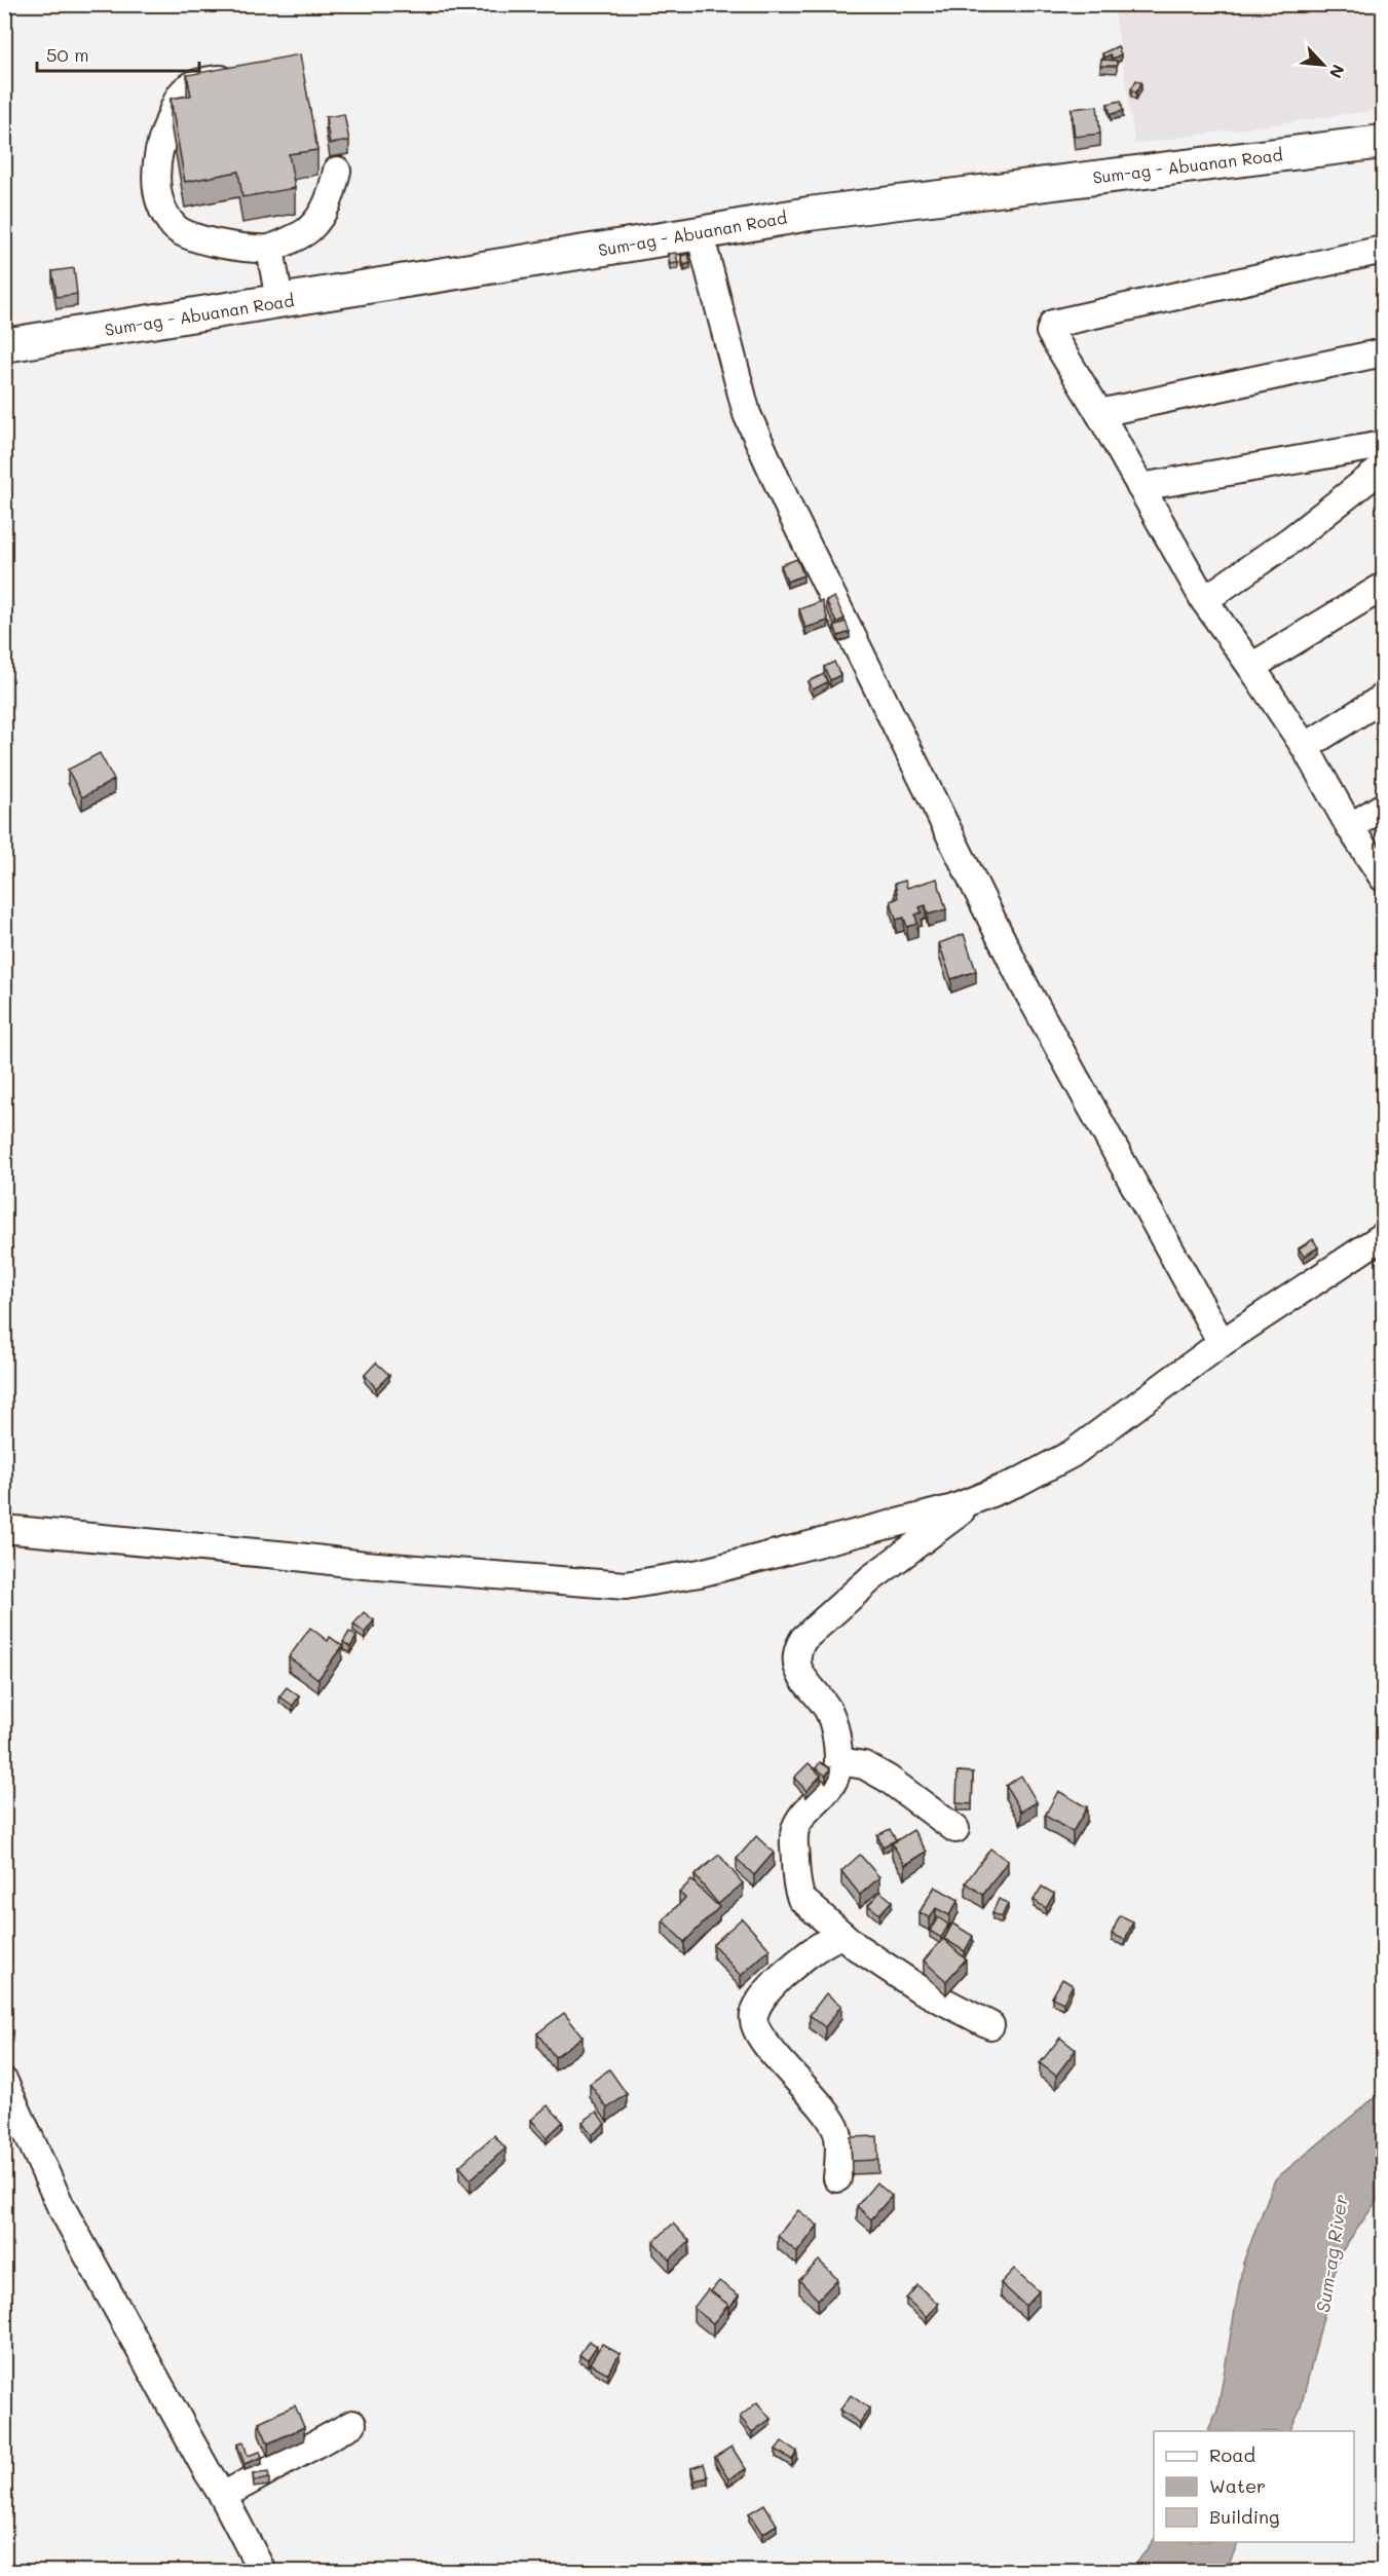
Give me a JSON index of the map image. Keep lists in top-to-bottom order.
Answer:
{
  "streets": {
    "main road": ["Sum-ag - Abuanan Road"]
  },
  "water": ["Sum-ag River"],
  "legend": ["Road", "Water", "Building"],
  "scale_bar": "50 m",
  "north": "bottom right"
}
